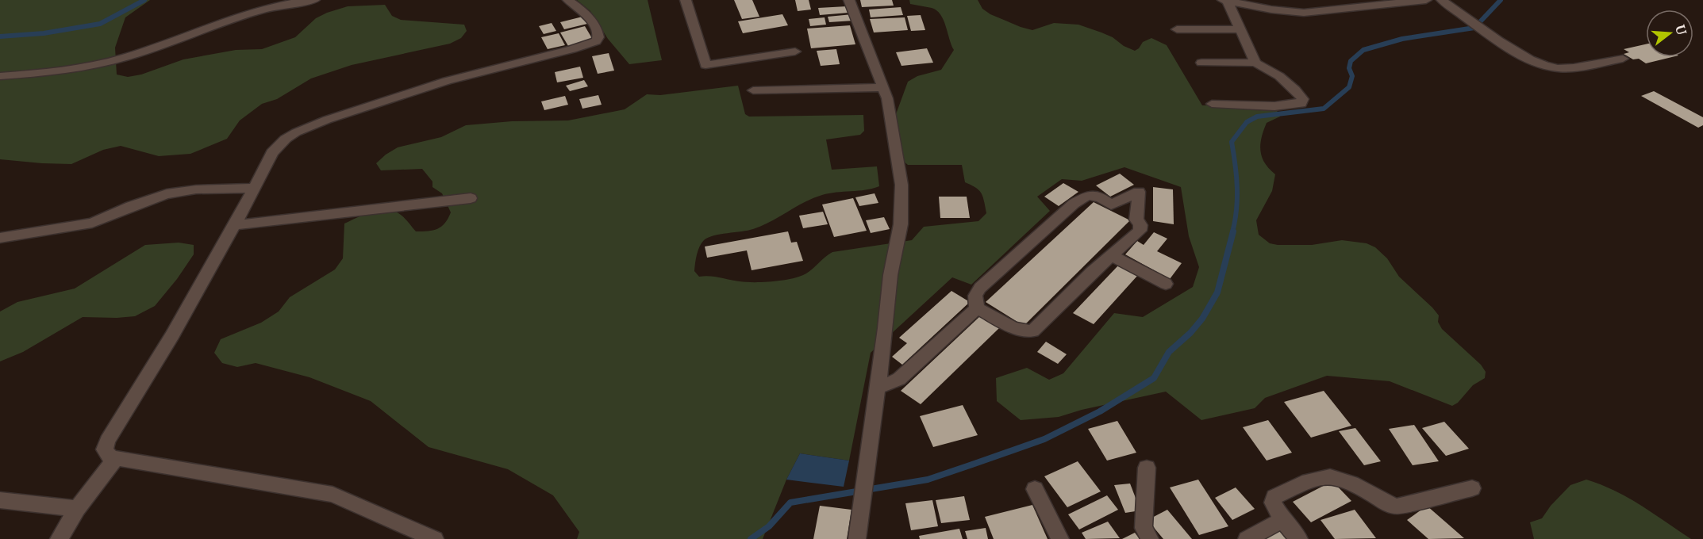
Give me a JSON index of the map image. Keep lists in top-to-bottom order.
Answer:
{
  "north": "right"
}
